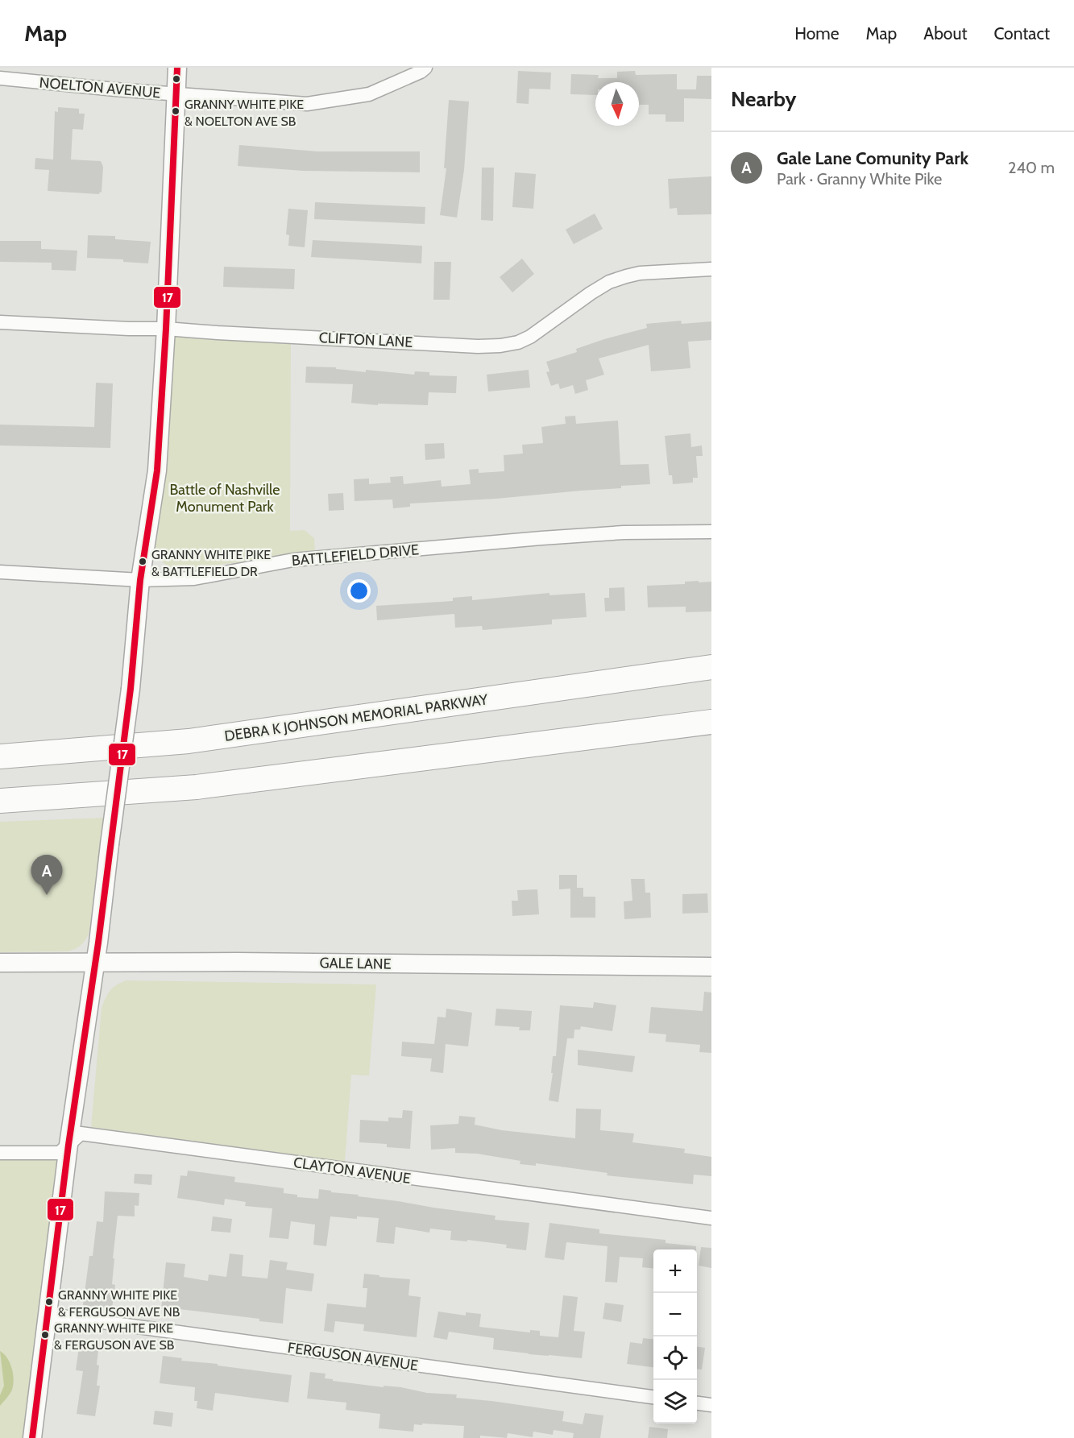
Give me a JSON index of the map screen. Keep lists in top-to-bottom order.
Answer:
{
  "streets": {
    "highway": ["DEBRA K JOHNSON MEMORIAL PARKWAY"],
    "main road": ["GALE LANE"],
    "street": [
      "NOELTON AVENUE",
      "CLIFTON LANE",
      "BATTLEFIELD DRIVE",
      "CLAYTON AVENUE",
      "FERGUSON AVENUE"
    ]
  },
  "parks": ["Battle of Nashville Monument Park"],
  "places": [
    "GRANNY WHITE PIKE & NOELTON AVE SB",
    "GRANNY WHITE PIKE & BATTLEFIELD DR",
    "GRANNY WHITE PIKE & FERGUSON AVE NB",
    "GRANNY WHITE PIKE & FERGUSON AVE SB"
  ],
  "lines": ["transit line 17"],
  "north": "bottom",
  "page": {
    "header": "Map",
    "nav": [
      "Home",
      "Map",
      "About",
      "Contact"
    ],
    "heading": "Nearby",
    "list": [
      {
        "mark": "A",
        "name": "Gale Lane Comunity Park",
        "note": "Park · Granny White Pike",
        "value": "240 m"
      }
    ],
    "pins": "A",
    "map_buttons": ["+", "−"]
  }
}
